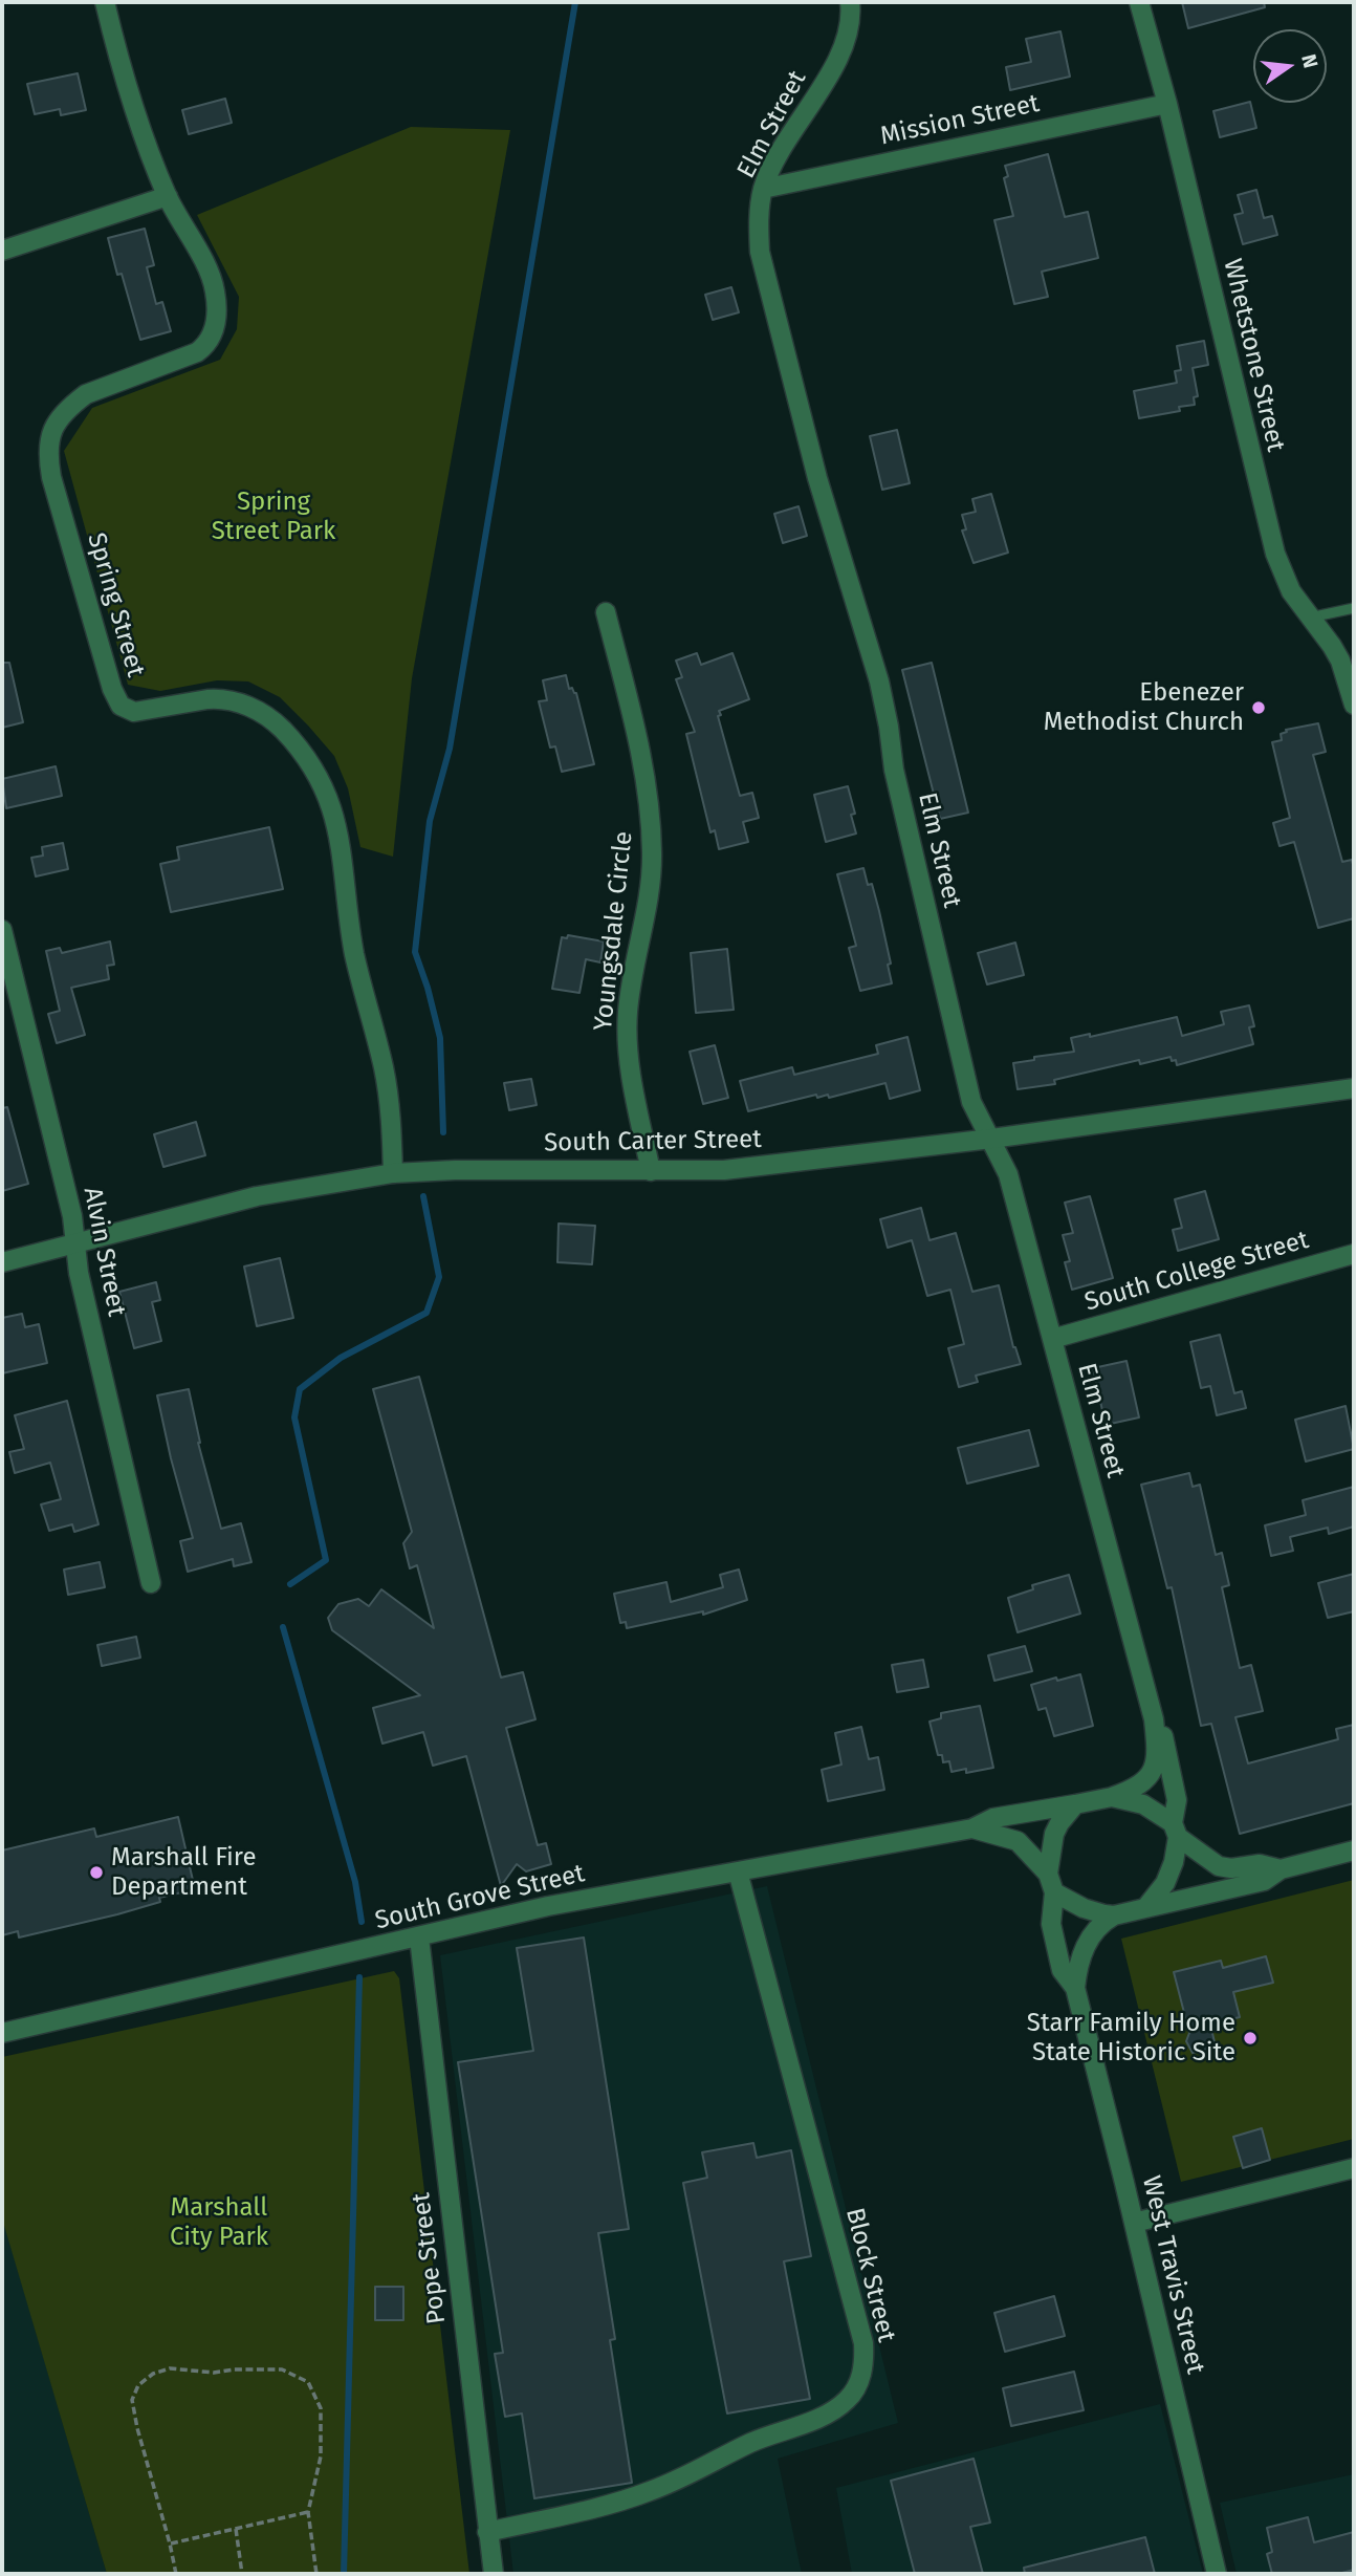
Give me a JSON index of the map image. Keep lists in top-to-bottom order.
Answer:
{
  "streets": {
    "street": [
      "Mission Street",
      "Elm Street",
      "Whetstone Street",
      "Spring Street",
      "Youngsdale Circle",
      "South Carter Street",
      "Alvin Street",
      "South College Street",
      "South Grove Street",
      "Pope Street",
      "Block Street",
      "West Travis Street"
    ]
  },
  "crossings": [
    ["Mission Street", "Elm Street"],
    ["Mission Street", "Whetstone Street"],
    ["Elm Street", "South Carter Street"],
    ["Elm Street", "South College Street"],
    ["Elm Street", "South Grove Street"],
    ["Elm Street", "West Travis Street"],
    ["Spring Street", "South Carter Street"],
    ["Youngsdale Circle", "South Carter Street"],
    ["South Carter Street", "Alvin Street"],
    ["South Grove Street", "Pope Street"],
    ["South Grove Street", "Block Street"],
    ["South Grove Street", "West Travis Street"],
    ["Pope Street", "Block Street"]
  ],
  "parks": ["Spring Street Park", "Marshall City Park"],
  "places": ["Ebenezer Methodist Church", "Marshall Fire Department", "Starr Family Home State Historic Site"],
  "north": "right"
}
